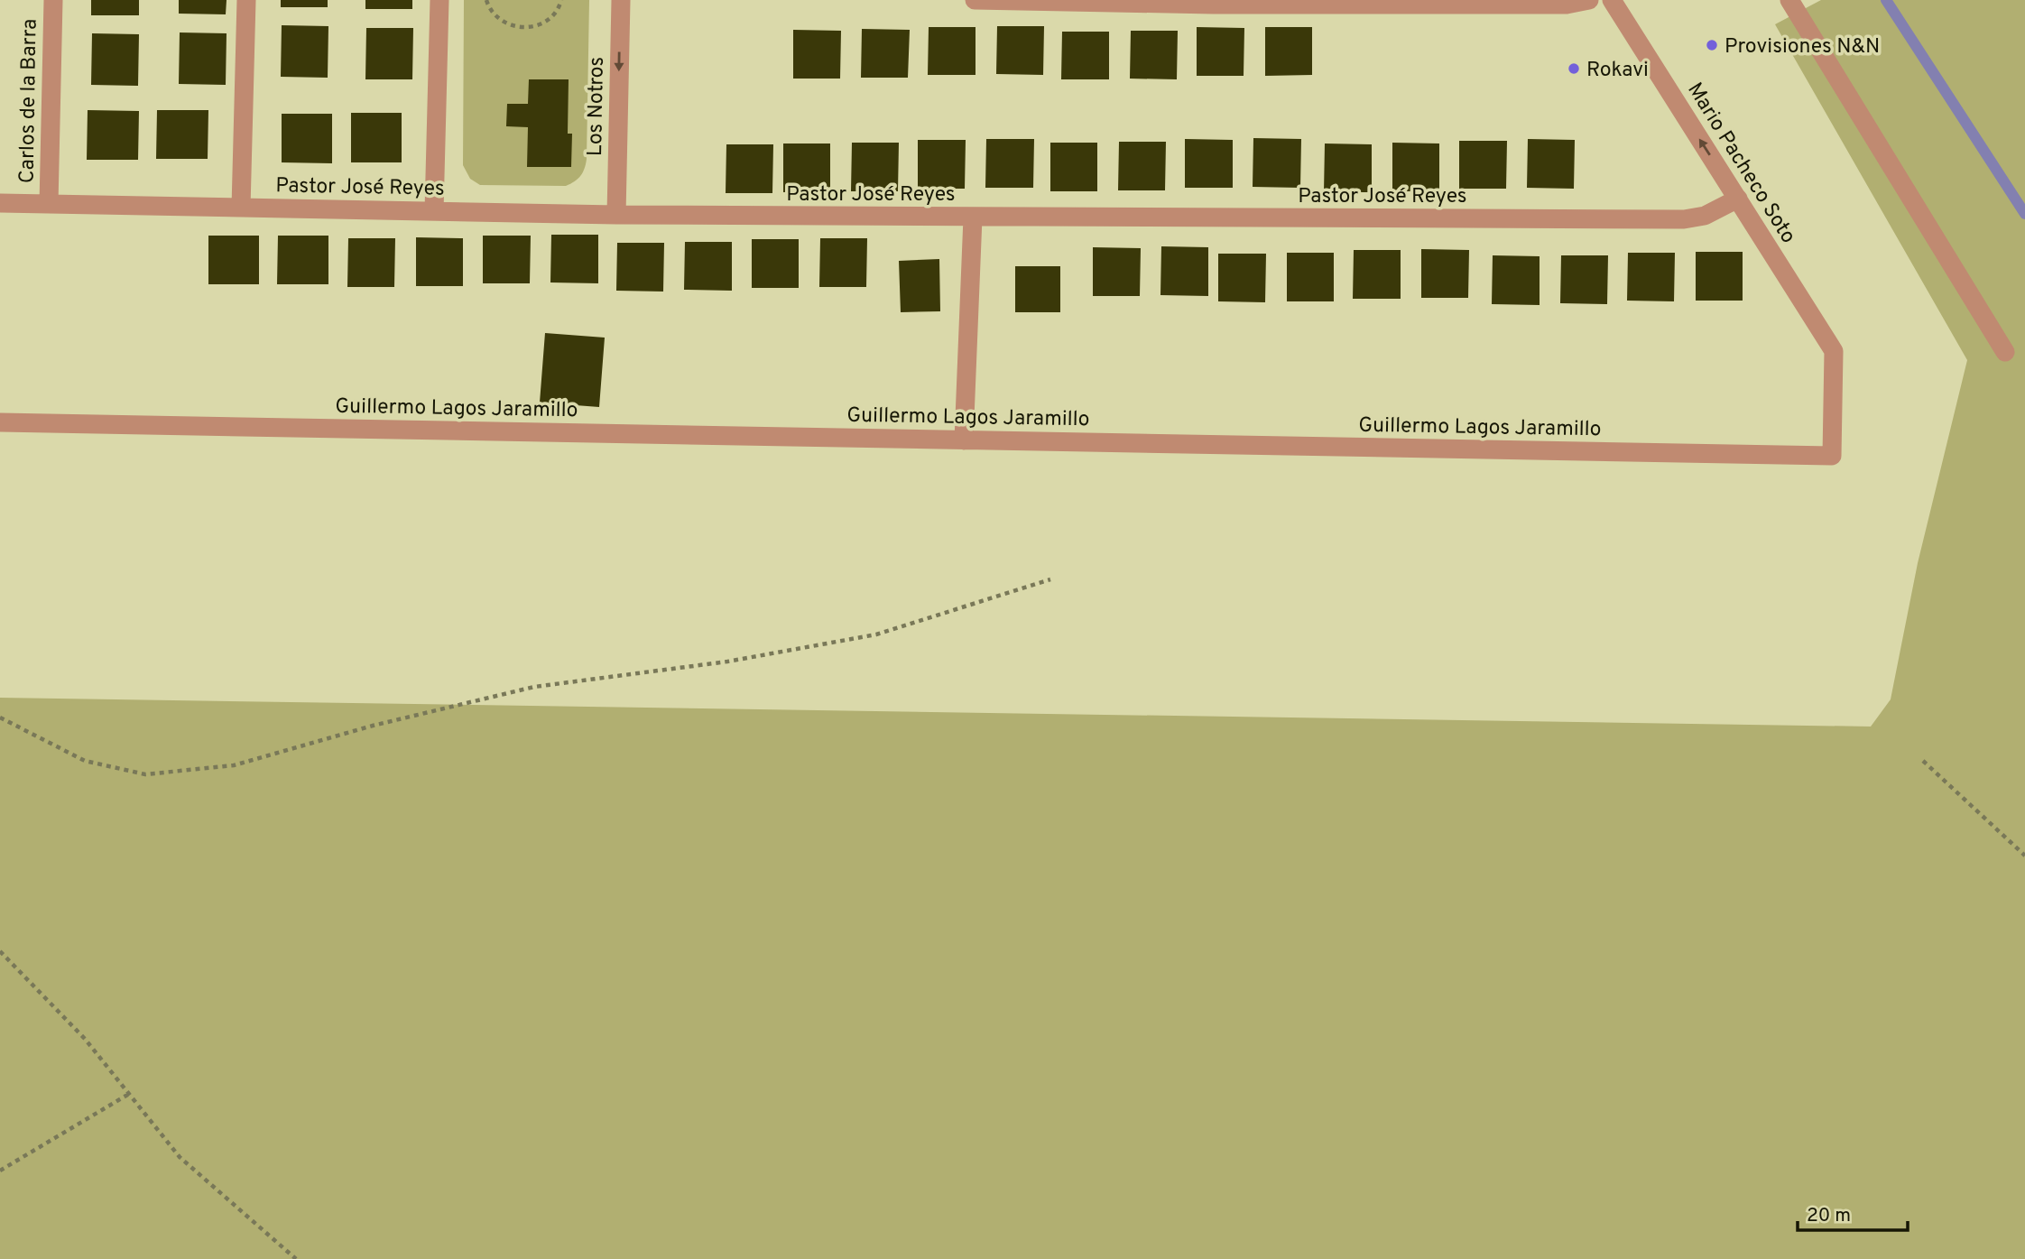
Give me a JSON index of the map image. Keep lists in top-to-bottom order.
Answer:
{
  "streets": {
    "street": [
      "Carlos de la Barra",
      "Los Notros",
      "Mario Pacheco Soto",
      "Pastor José Reyes",
      "Guillermo Lagos Jaramillo"
    ]
  },
  "crossings": [
    ["Carlos de la Barra", "Pastor José Reyes"],
    ["Los Notros", "Pastor José Reyes"],
    ["Mario Pacheco Soto", "Pastor José Reyes"],
    ["Mario Pacheco Soto", "Guillermo Lagos Jaramillo"]
  ],
  "one_way": ["Los Notros"],
  "places": ["Provisiones N&N", "Rokavi"],
  "scale_bar": "20 m"
}
